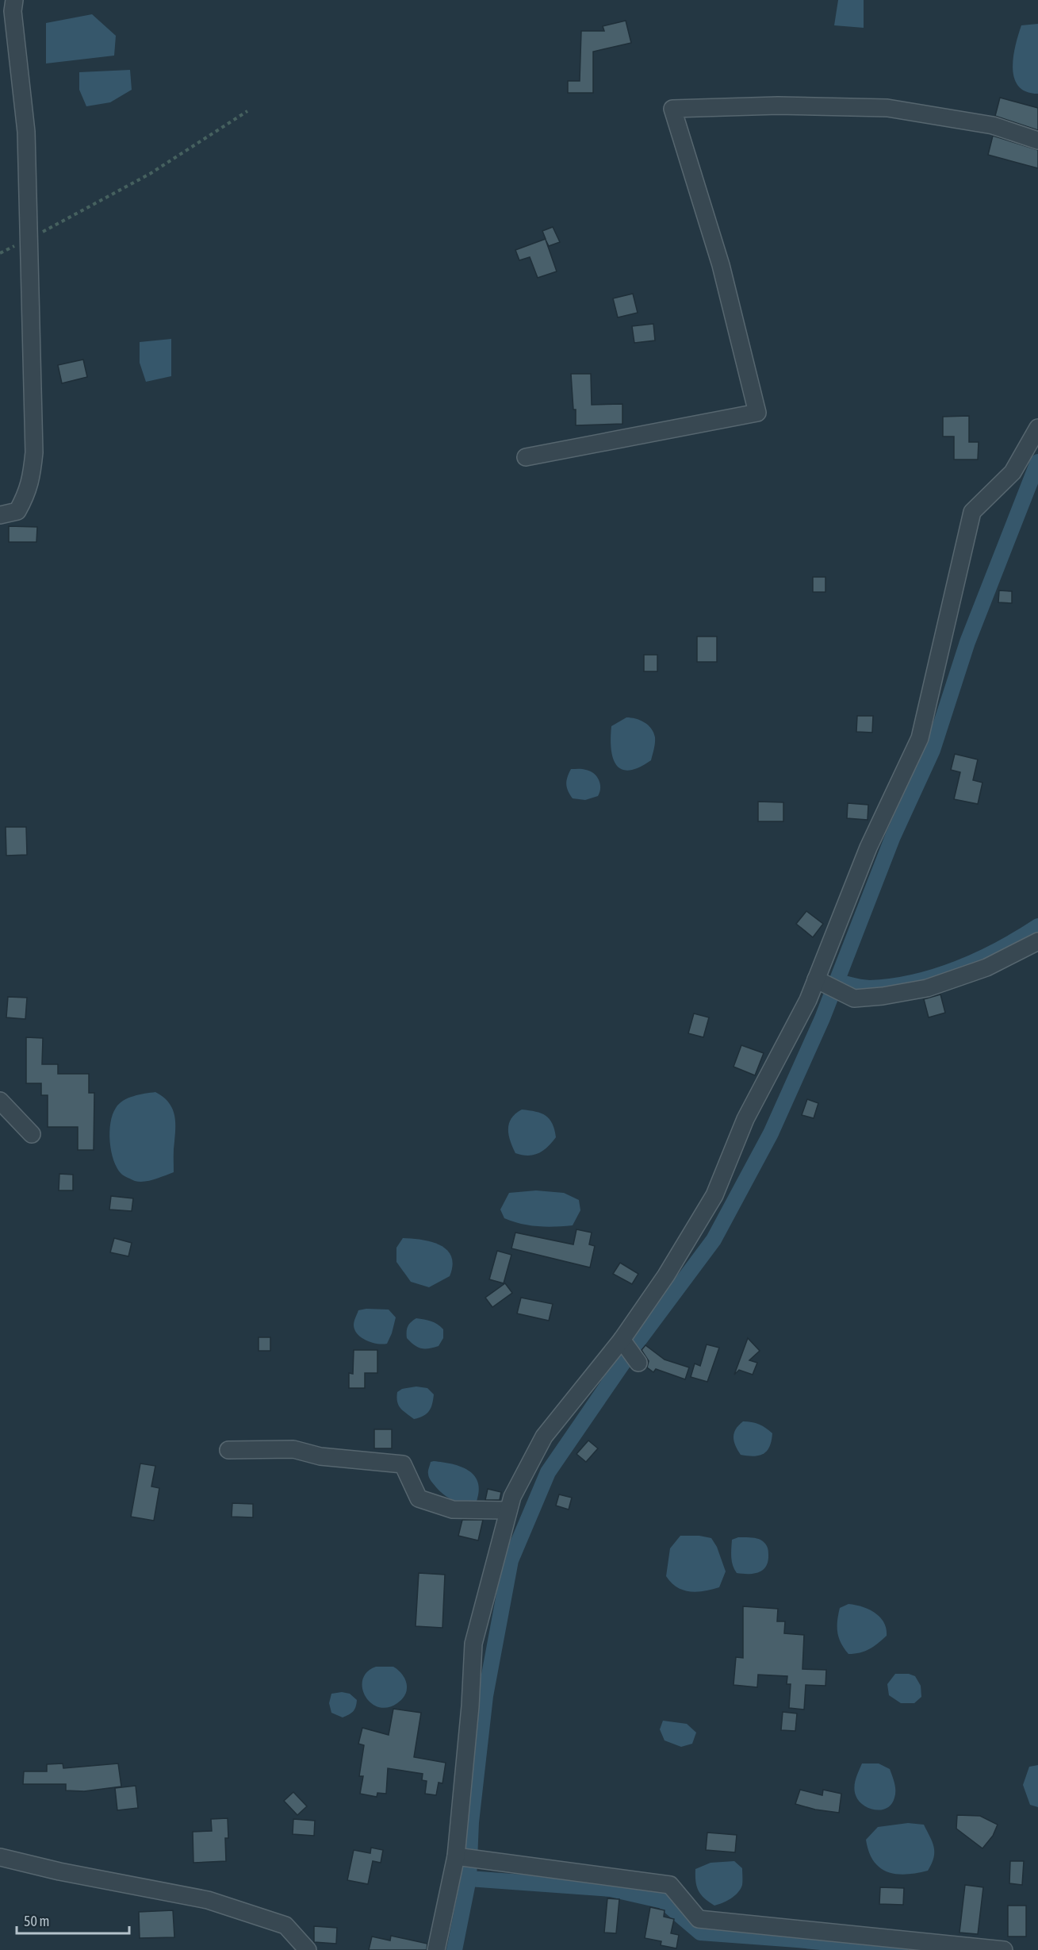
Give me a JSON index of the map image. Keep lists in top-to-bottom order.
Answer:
{
  "scale_bar": "50 m"
}
